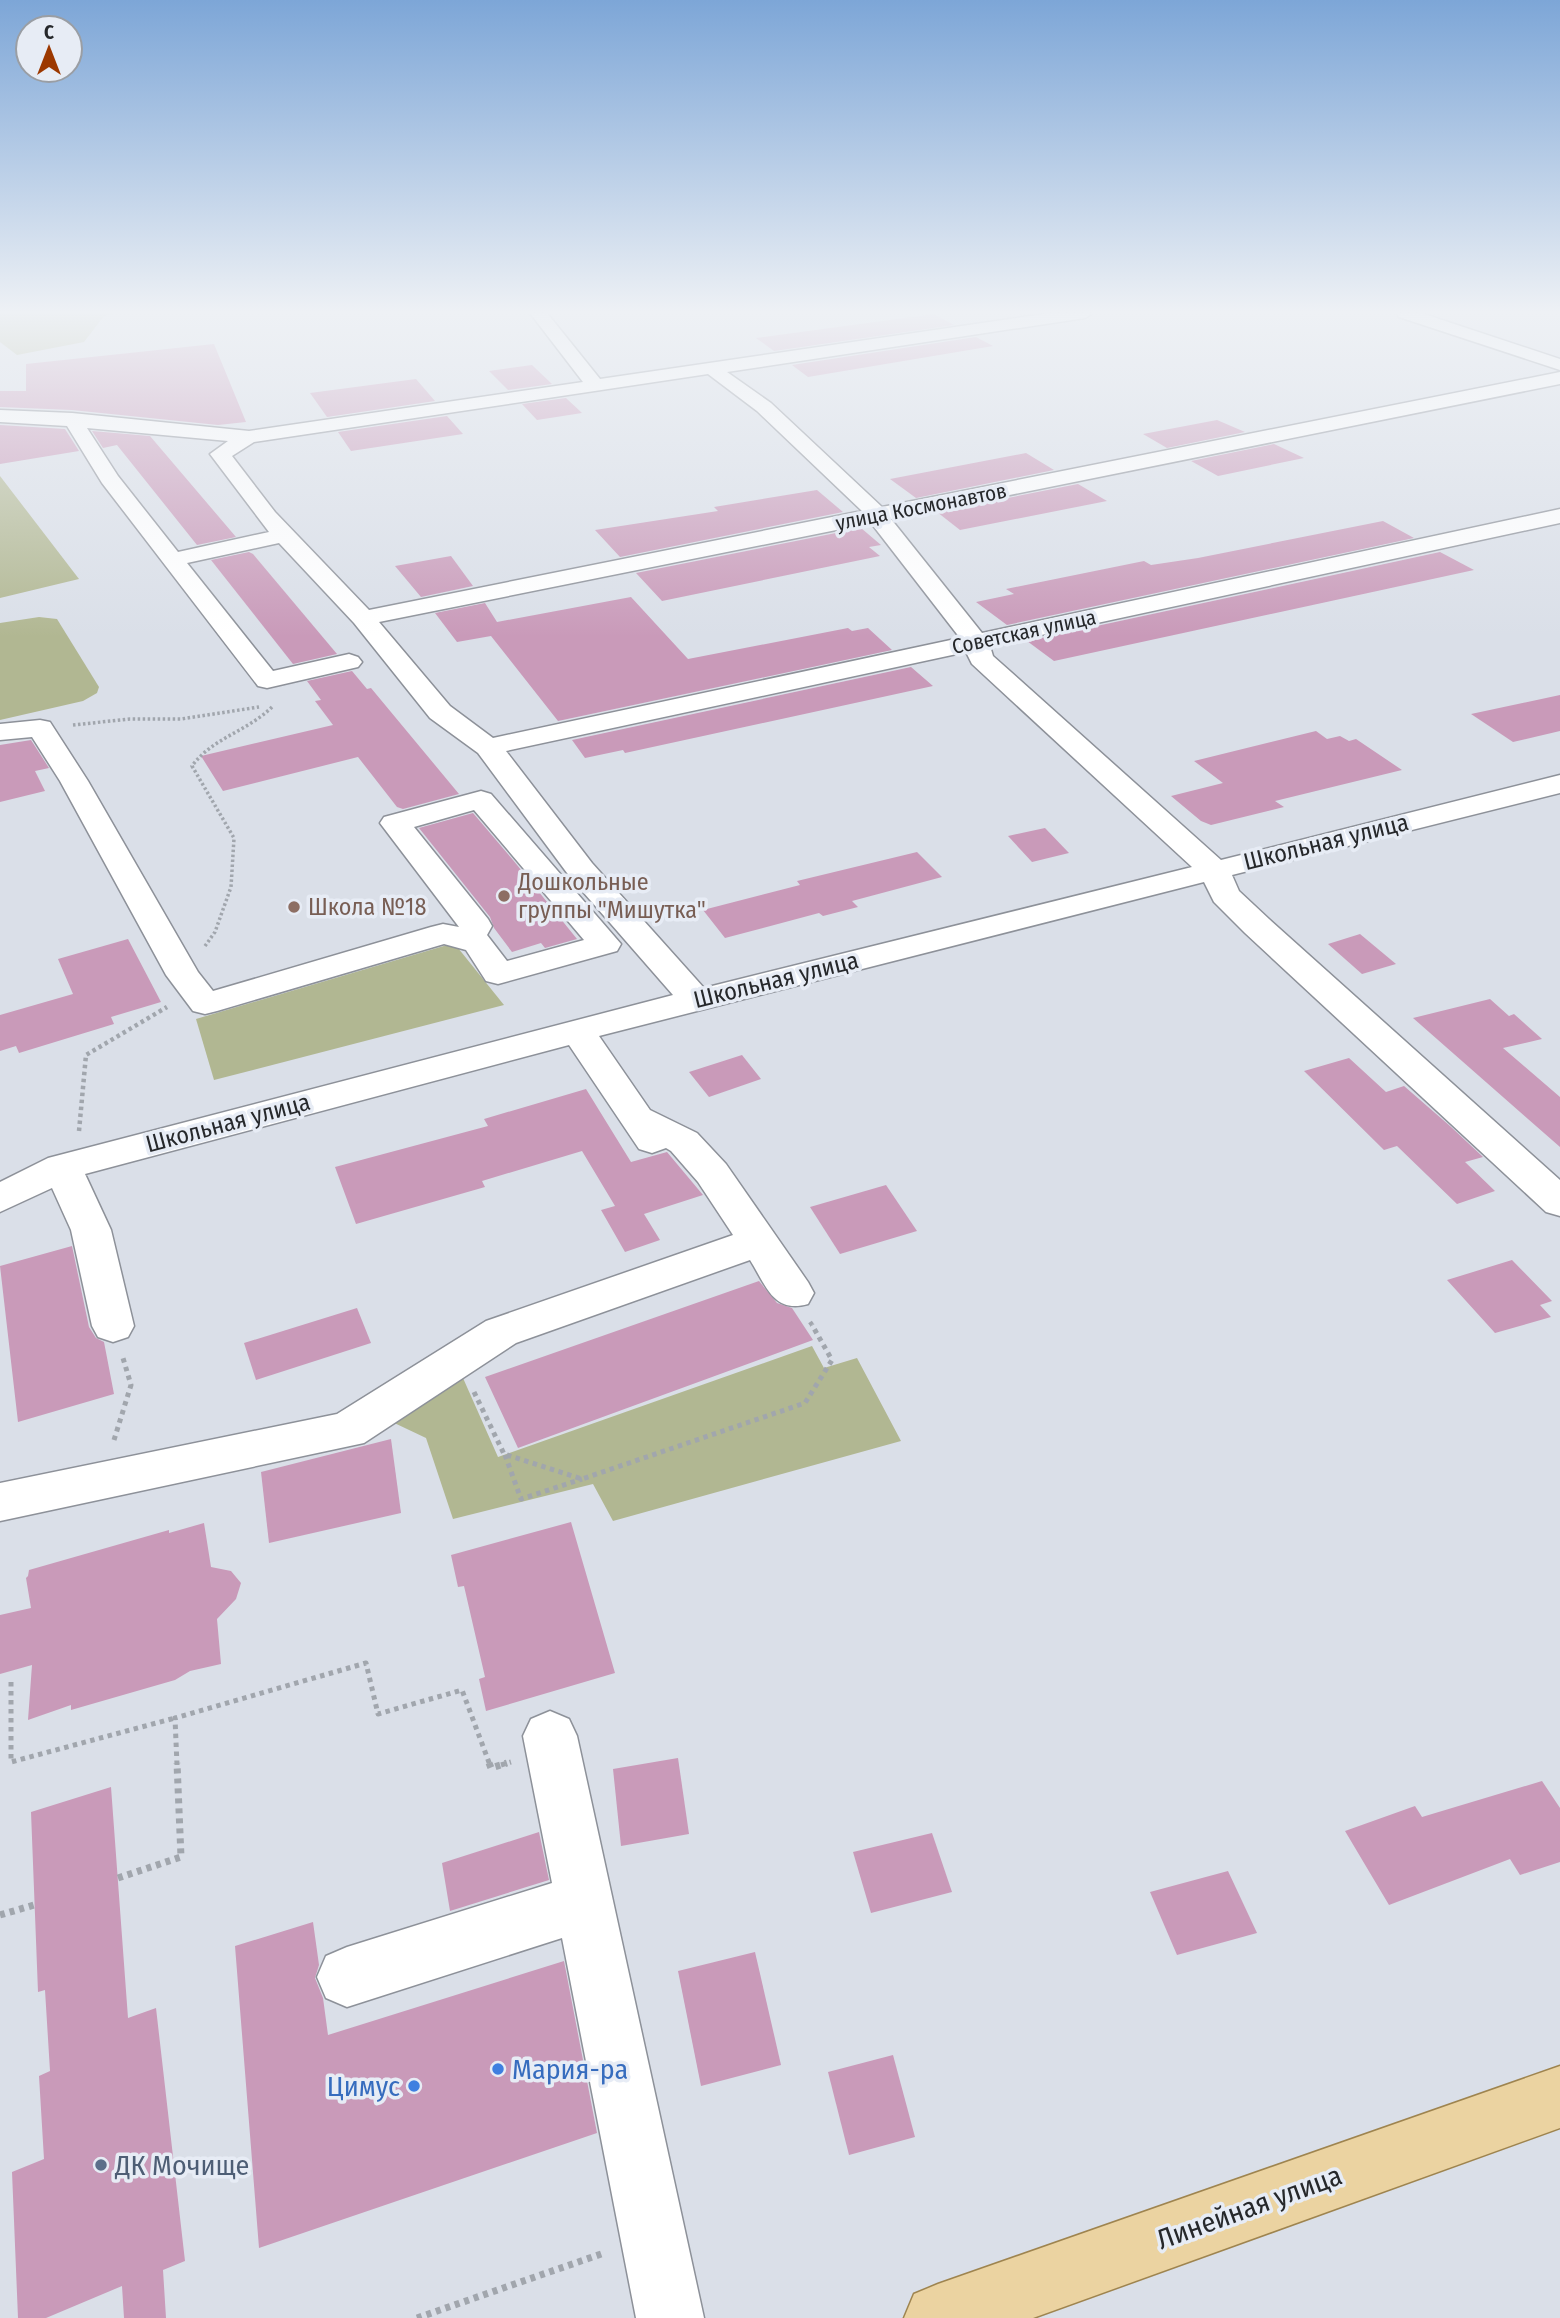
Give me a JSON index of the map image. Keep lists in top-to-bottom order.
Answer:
{
  "streets": {
    "main road": ["Линейная улица"],
    "street": ["улица Космонавтов", "Советская улица", "Школьная улица"]
  },
  "places": [
    "Дошкольные группы \"Мишутка\"",
    "Школа №18",
    "Мария-ра",
    "Цимус",
    "ДК Мочище"
  ],
  "north": "top"
}
